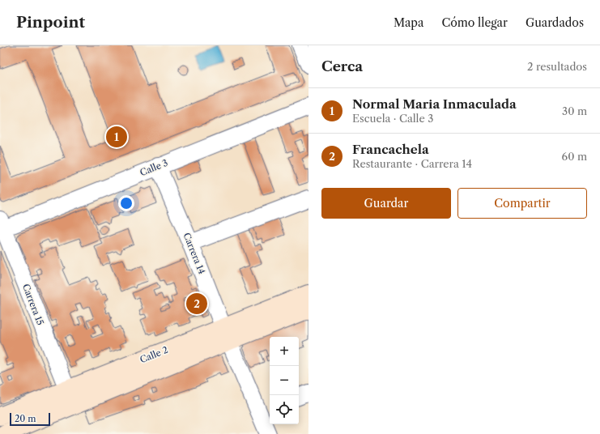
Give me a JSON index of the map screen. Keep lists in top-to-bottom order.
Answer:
{
  "streets": {
    "street": [
      "Calle 3",
      "Carrera 14",
      "Carrera 15",
      "Calle 2"
    ]
  },
  "crossings": [
    ["Calle 3", "Carrera 14"],
    ["Calle 3", "Carrera 15"],
    ["Carrera 14", "Calle 2"],
    ["Carrera 15", "Calle 2"]
  ],
  "scale_bar": "20 m",
  "page": {
    "header": "Pinpoint",
    "nav": ["Mapa", "Cómo llegar", "Guardados"],
    "heading": ["Cerca", "2 resultados"],
    "list": [
      {
        "mark": "1",
        "name": "Normal Maria Inmaculada",
        "note": "Escuela · Calle 3",
        "value": "30 m"
      },
      {
        "mark": "2",
        "name": "Francachela",
        "note": "Restaurante · Carrera 14",
        "value": "60 m"
      }
    ],
    "pins": ["1", "2"],
    "buttons": ["Guardar", "Compartir"],
    "map_buttons": ["+", "−"],
    "scale": "20 m"
  }
}
